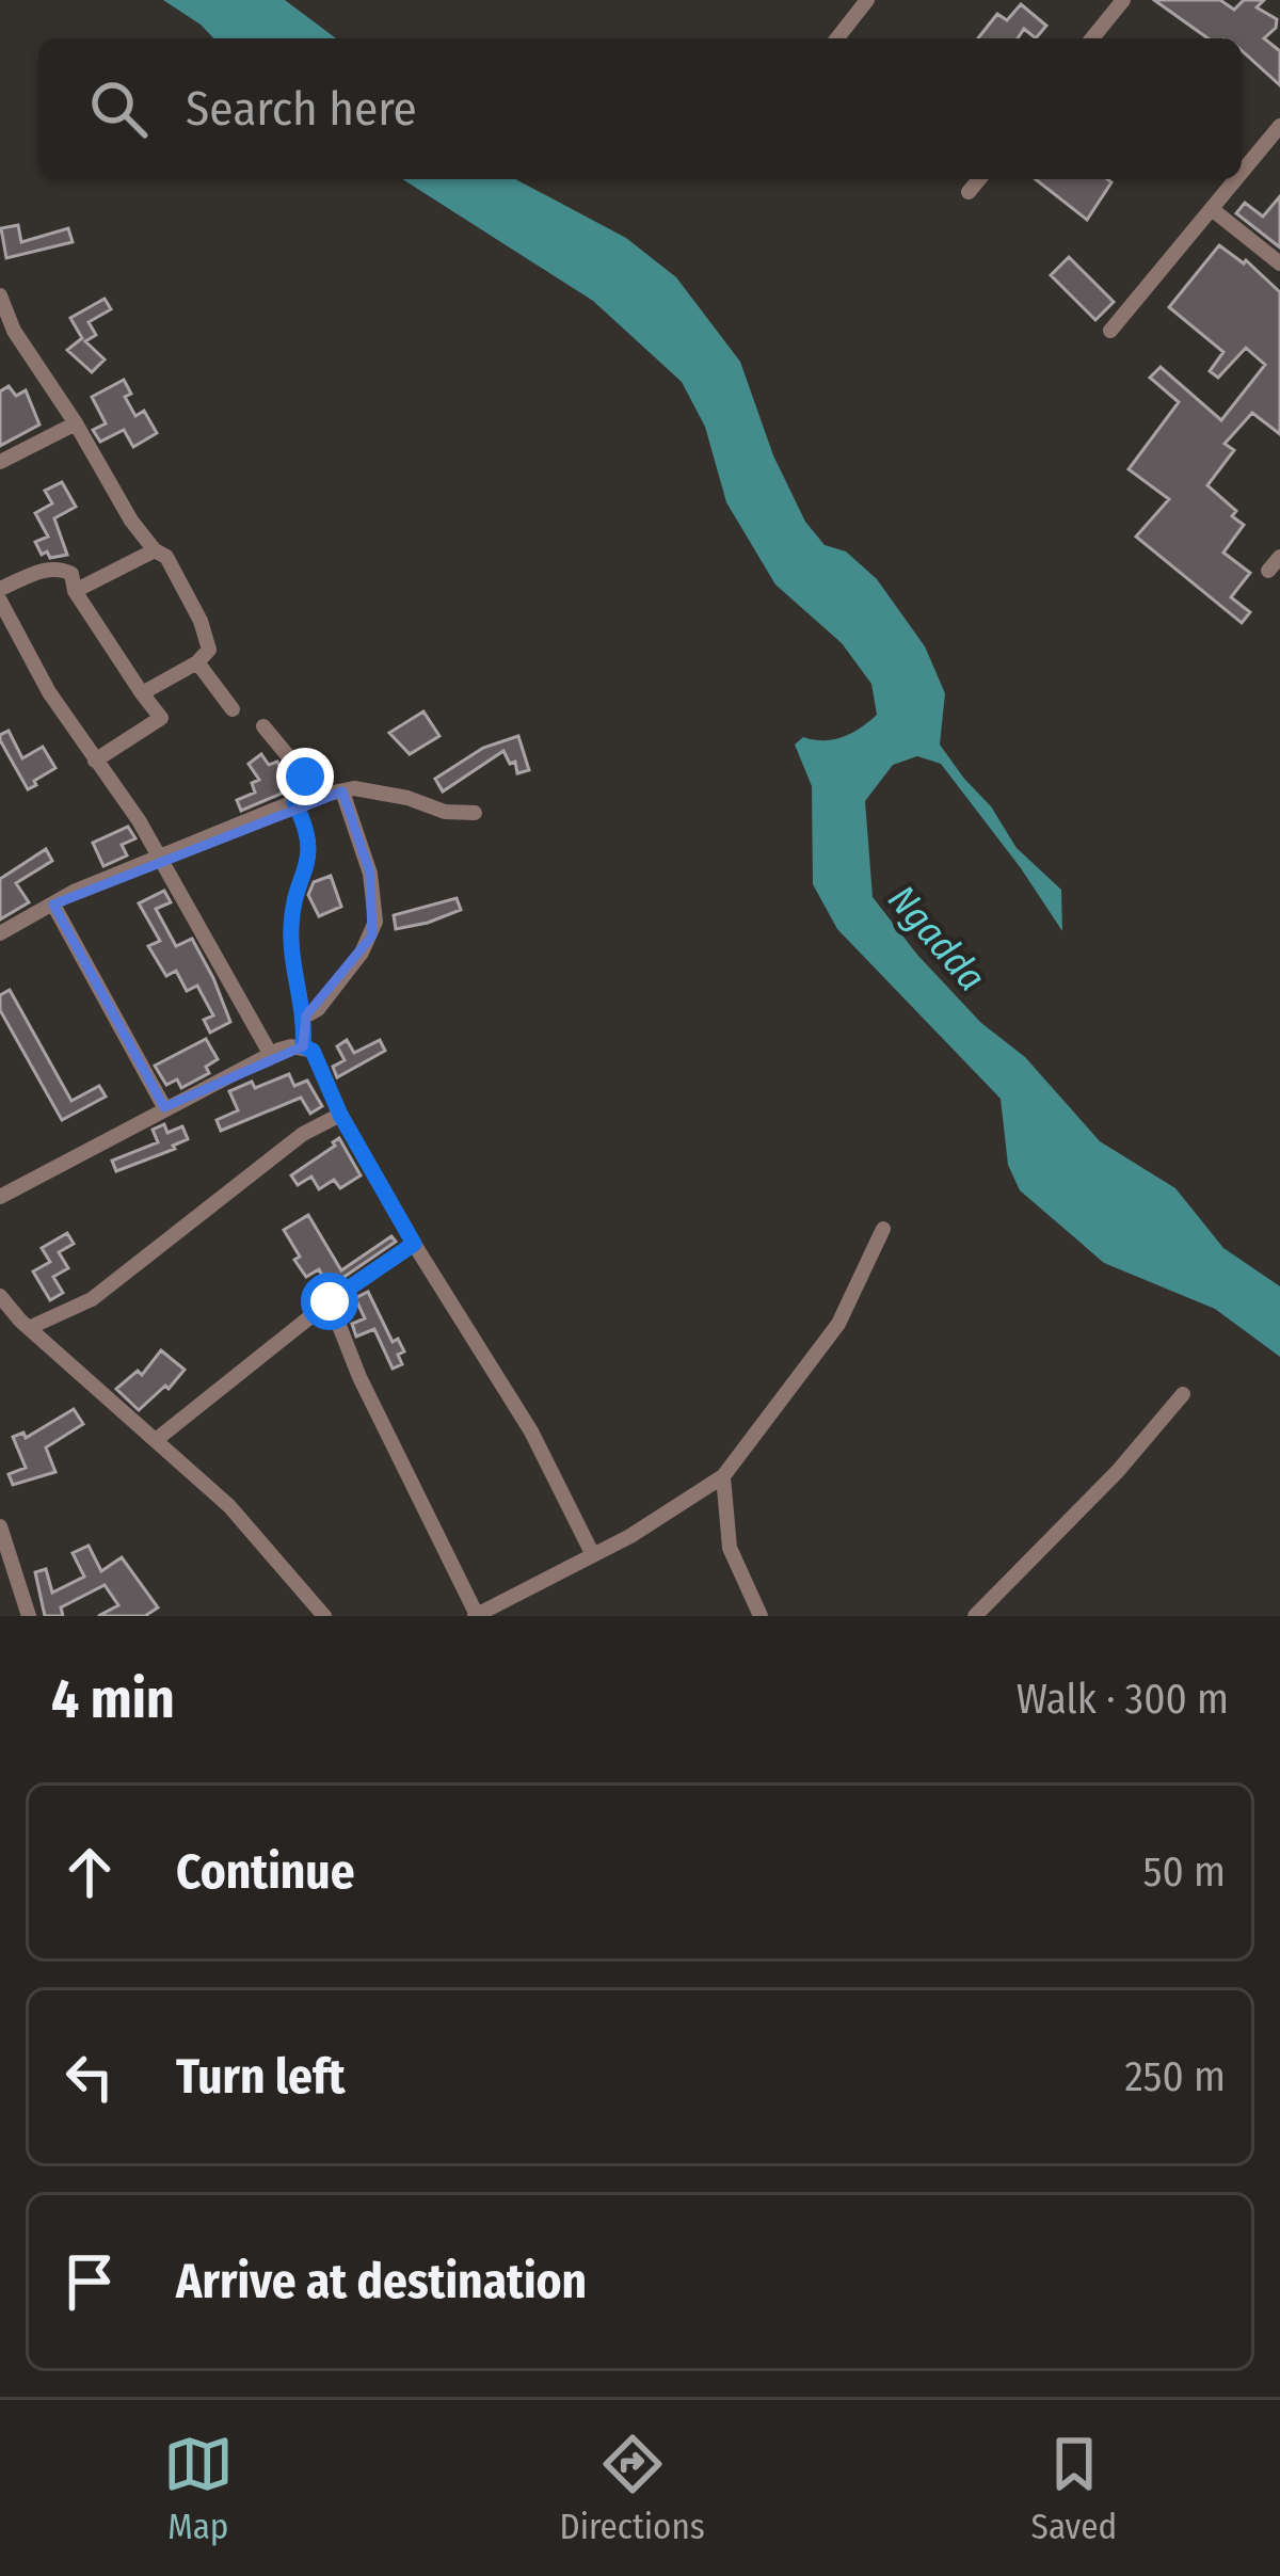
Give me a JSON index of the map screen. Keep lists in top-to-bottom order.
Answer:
{
  "water": ["Ngadda"],
  "page": {
    "search": "Search here",
    "heading": ["4 min", "Walk · 300 m"],
    "list": [
      ["Continue", "50 m"],
      ["Turn left", "250 m"],
      "Arrive at destination"
    ],
    "nav": ["Map", "Directions", "Saved"]
  }
}
